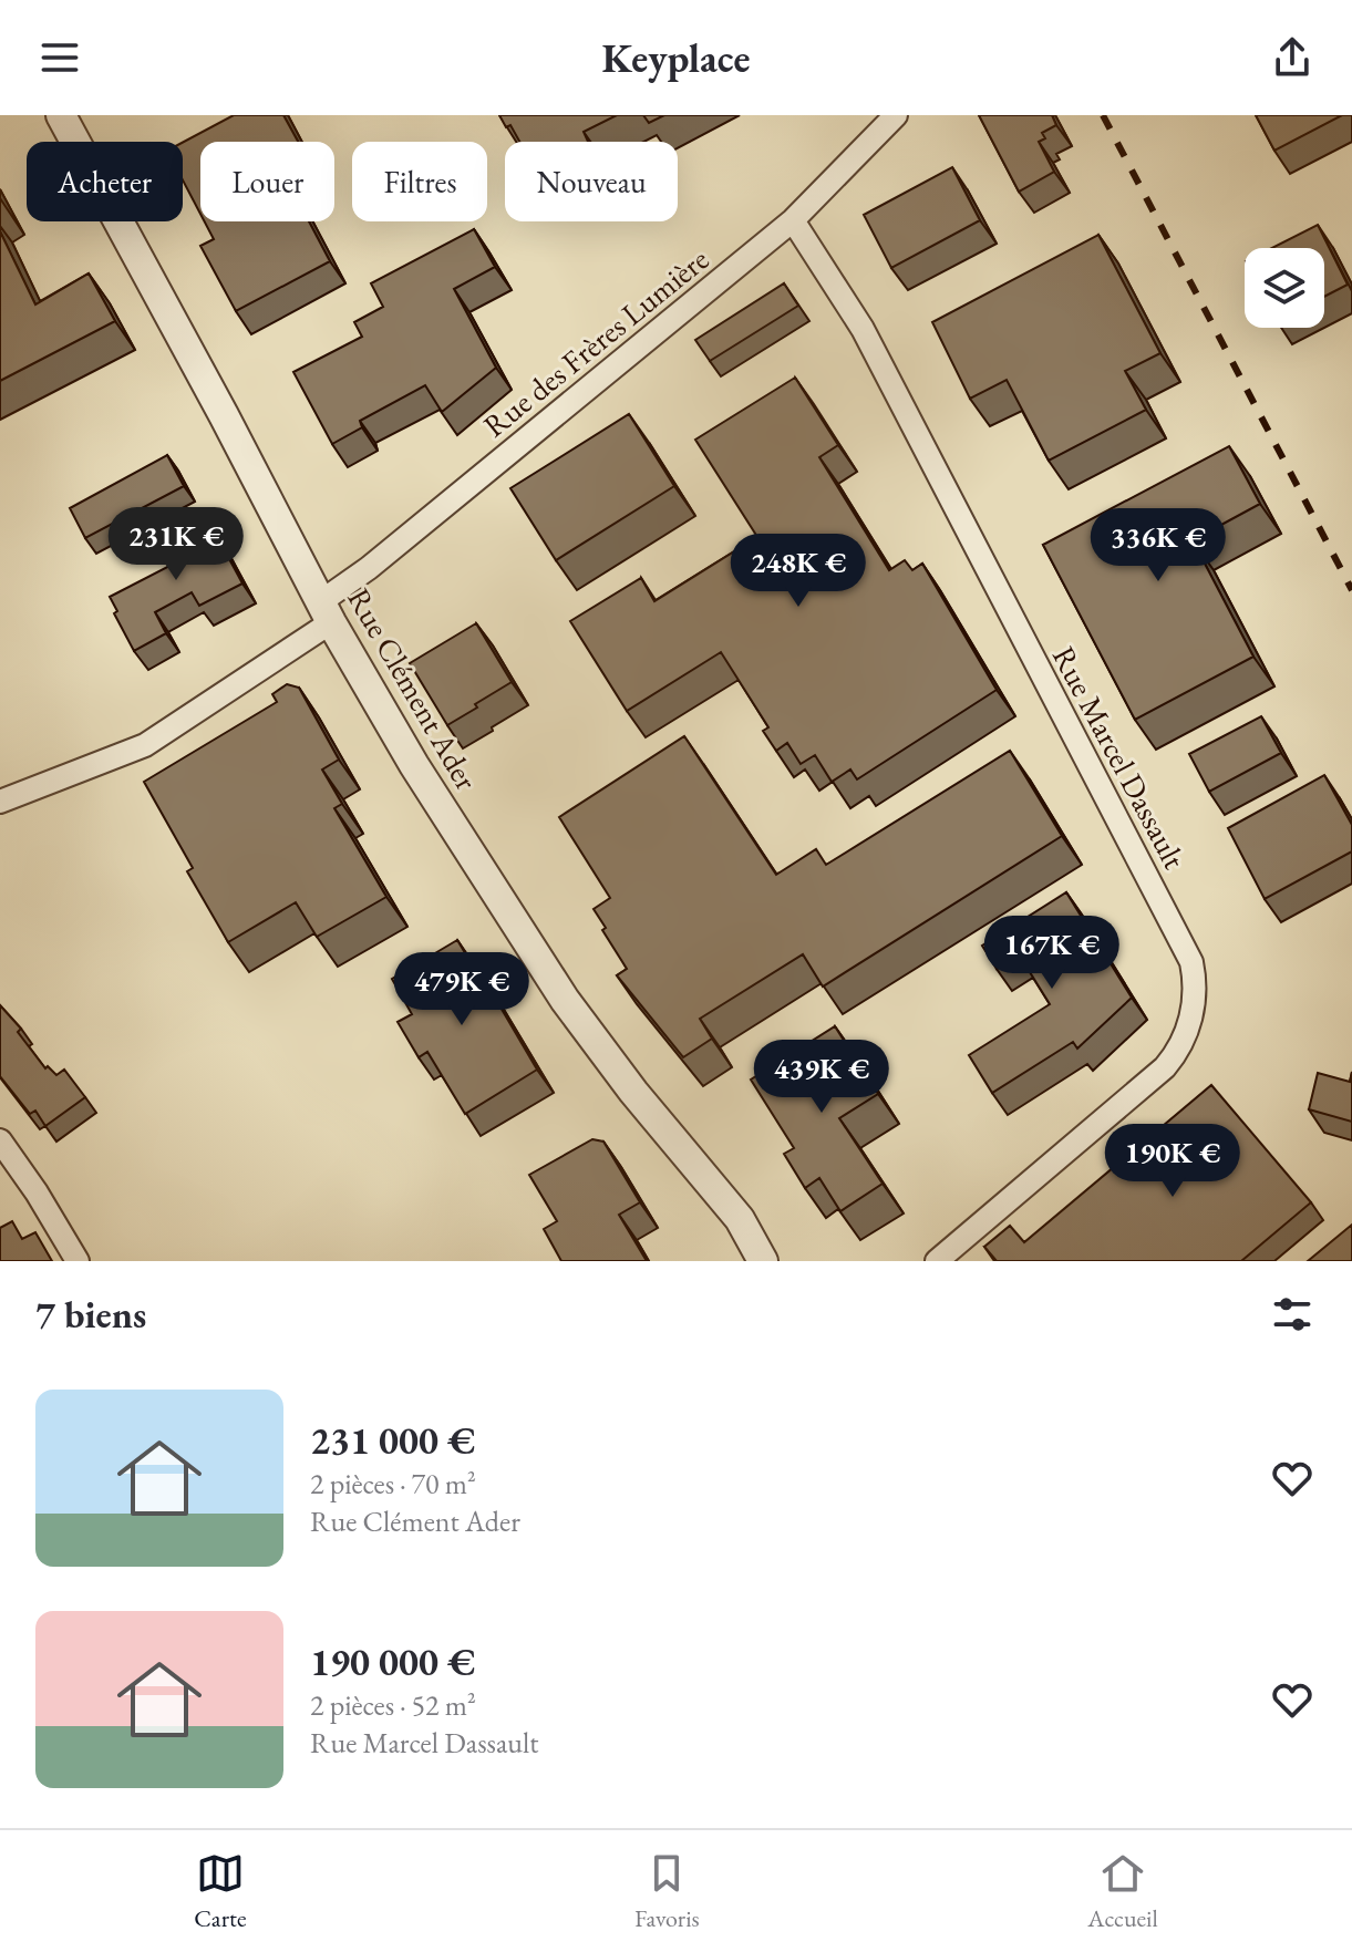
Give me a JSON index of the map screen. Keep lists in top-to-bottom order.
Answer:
{
  "streets": {
    "street": ["Rue des Frères Lumière", "Rue Clément Ader", "Rue Marcel Dassault"]
  },
  "crossings": [
    ["Rue des Frères Lumière", "Rue Clément Ader"],
    ["Rue des Frères Lumière", "Rue Marcel Dassault"]
  ],
  "page": {
    "header": "Keyplace",
    "chip": [
      "Acheter",
      "Louer",
      "Filtres",
      "Nouveau"
    ],
    "price": [
      "231K €",
      "336K €",
      "248K €",
      "167K €",
      "479K €",
      "439K €",
      "190K €"
    ],
    "heading": "7 biens",
    "list": [
      {
        "name": "231 000 €",
        "note": "2 pièces · 70 m² · Rue Clément Ader"
      },
      {
        "name": "190 000 €",
        "note": "2 pièces · 52 m² · Rue Marcel Dassault"
      }
    ],
    "tabs": ["Carte", "Favoris", "Accueil"]
  }
}
